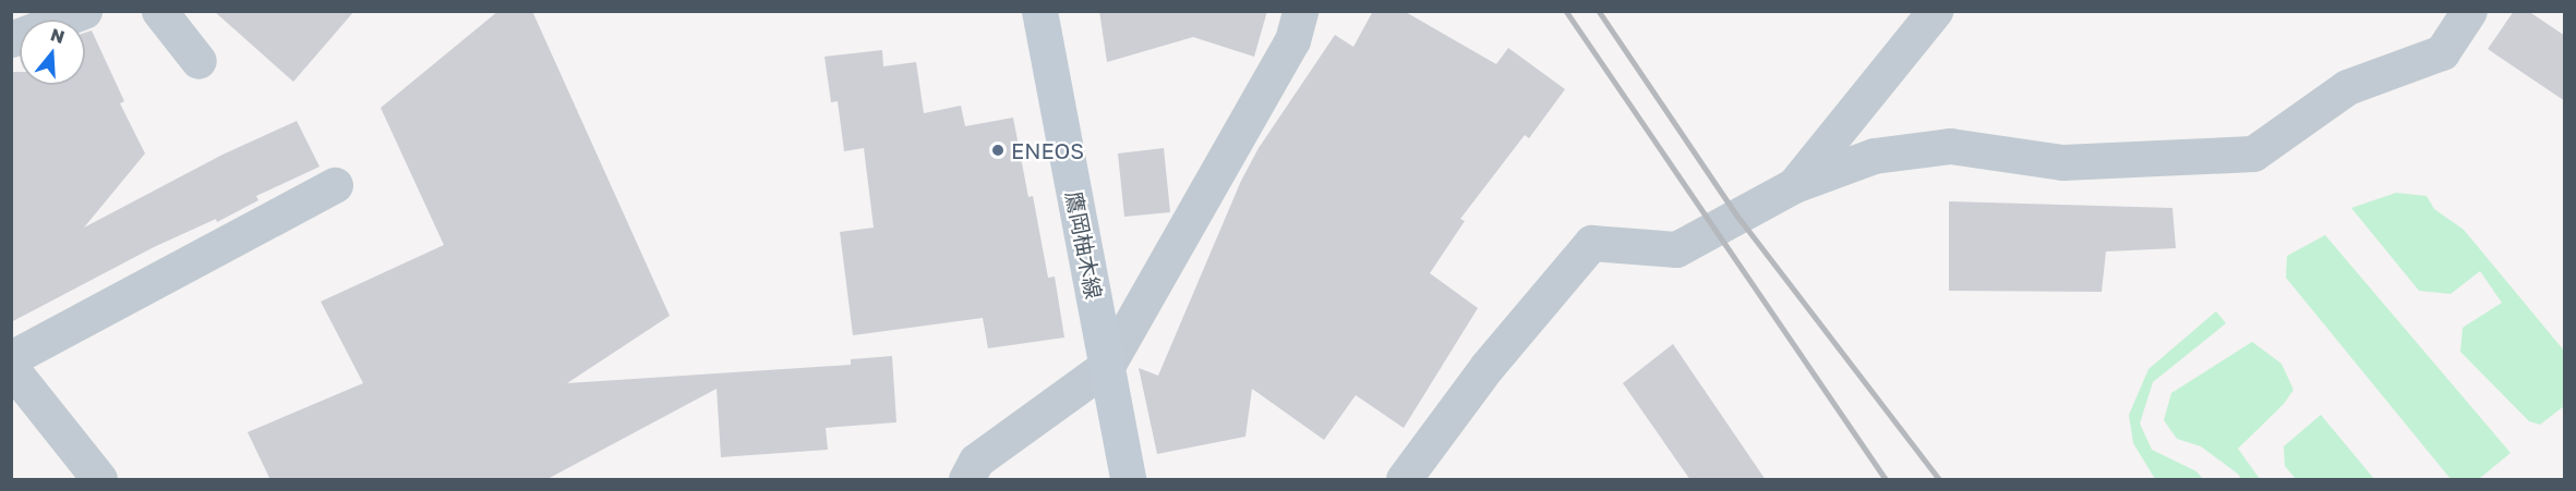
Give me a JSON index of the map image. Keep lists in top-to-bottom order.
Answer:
{
  "streets": {
    "main road": ["鷹岡柚木線"]
  },
  "places": ["ENEOS"],
  "north": "top"
}
